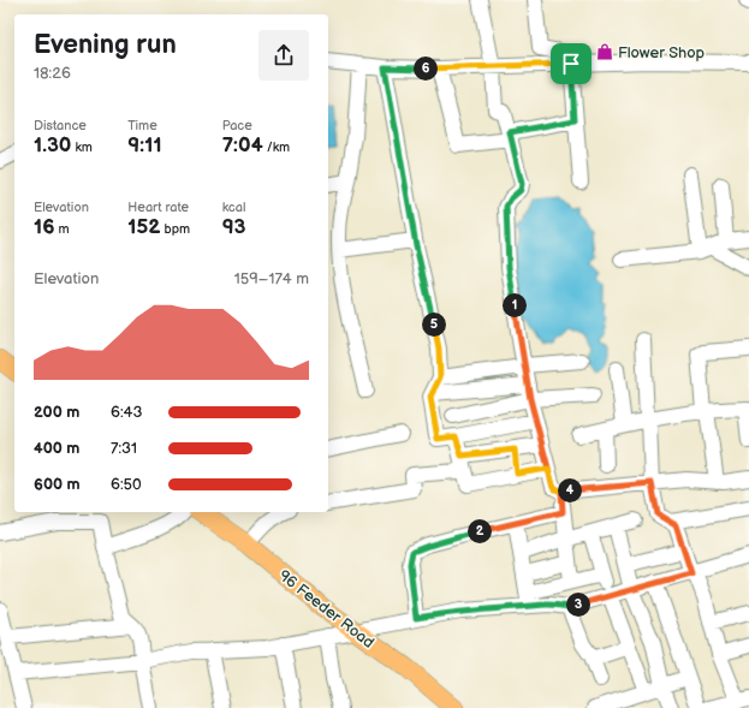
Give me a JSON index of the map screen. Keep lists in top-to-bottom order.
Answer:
{
  "streets": {
    "main road": ["96 Feeder Road"]
  },
  "places": {
    "shop": ["Flower Shop"]
  },
  "page": {
    "heading": ["Evening run", "18:26"],
    "pins": [
      "6",
      "1",
      "5",
      "4",
      "2",
      "3"
    ],
    "stats": [
      ["Distance", "1.30 km"],
      ["Time", "9:11"],
      ["Pace", "7:04 /km"],
      ["Elevation", "16 m"],
      ["Heart rate", "152 bpm"],
      ["kcal", "93"]
    ],
    "chart": ["Elevation", "159–174 m"],
    "list": [
      {
        "name": "200 m",
        "note": "6:43"
      },
      {
        "name": "400 m",
        "note": "7:31"
      },
      {
        "name": "600 m",
        "note": "6:50"
      }
    ]
  }
}
